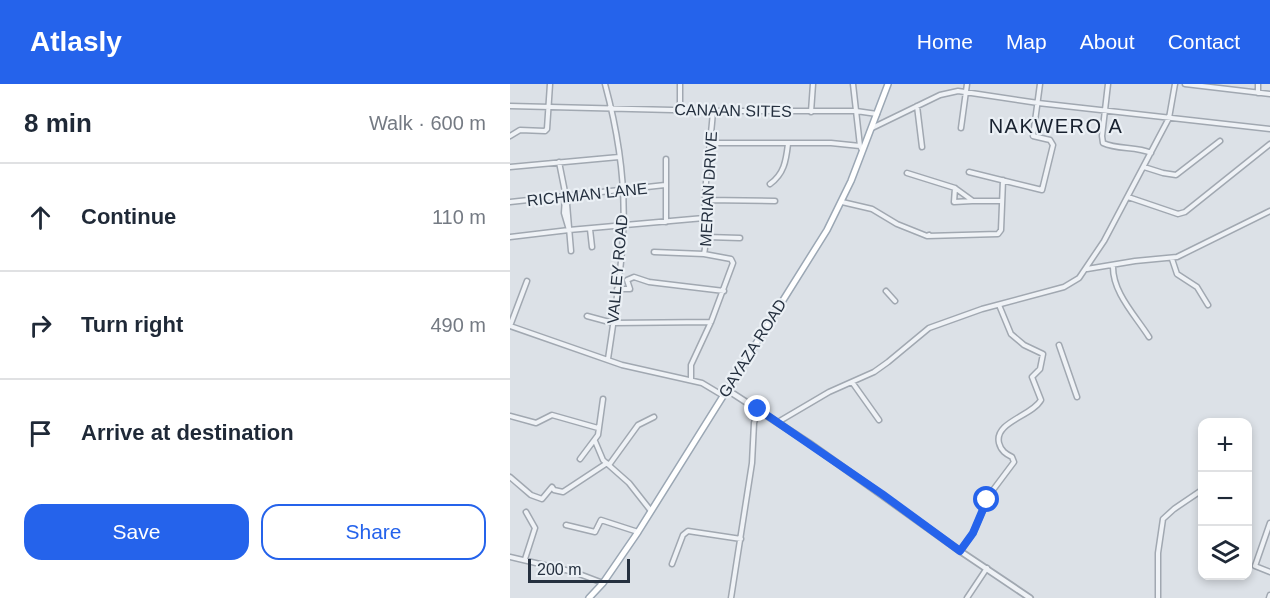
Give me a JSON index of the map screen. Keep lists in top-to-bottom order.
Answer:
{
  "streets": {
    "main road": ["GAYAZA ROAD"],
    "street": [
      "CANAAN SITES",
      "MERIAN DRIVE",
      "RICHMAN LANE",
      "VALLEY ROAD"
    ]
  },
  "crossings": [
    ["CANAAN SITES", "MERIAN DRIVE"],
    ["CANAAN SITES", "VALLEY ROAD"],
    ["CANAAN SITES", "GAYAZA ROAD"],
    ["RICHMAN LANE", "VALLEY ROAD"]
  ],
  "districts": ["NAKWERO A"],
  "scale_bar": "200 m",
  "page": {
    "header": "Atlasly",
    "nav": [
      "Home",
      "Map",
      "About",
      "Contact"
    ],
    "heading": ["8 min", "Walk · 600 m"],
    "list": [
      ["Continue", "110 m"],
      ["Turn right", "490 m"],
      "Arrive at destination"
    ],
    "map_buttons": ["+", "−"],
    "buttons": ["Save", "Share"],
    "scale": "200 m"
  }
}
